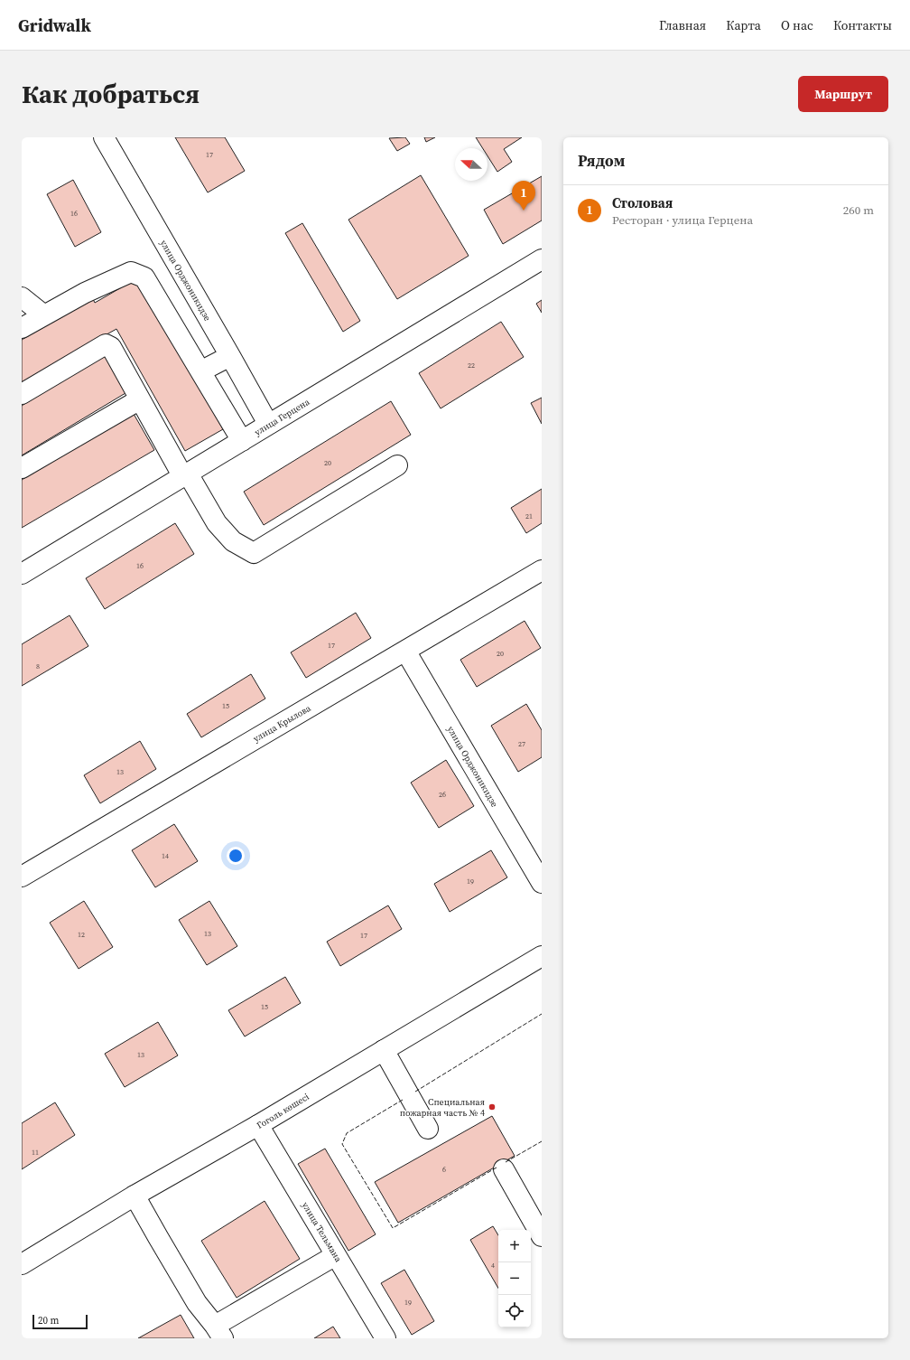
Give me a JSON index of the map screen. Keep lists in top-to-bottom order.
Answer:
{
  "streets": {
    "street": [
      "улица Орджоникидзе",
      "улица Герцена",
      "улица Крылова",
      "Гоголь көшесі",
      "улица Тельмана"
    ]
  },
  "crossings": [
    ["улица Орджоникидзе", "улица Герцена"],
    ["улица Орджоникидзе", "улица Крылова"],
    ["Гоголь көшесі", "улица Тельмана"]
  ],
  "places": ["Специальная пожарная часть № 4"],
  "house_numbers": [
    "17",
    "16",
    "22",
    "20",
    "21",
    "16",
    "17",
    "20",
    "8",
    "15",
    "27",
    "13",
    "26",
    "14",
    "19",
    "13",
    "12",
    "17",
    "15",
    "13",
    "11",
    "6",
    "4",
    "19"
  ],
  "scale_bar": "20 m",
  "north": "left",
  "page": {
    "header": "Gridwalk",
    "nav": [
      "Главная",
      "Карта",
      "О нас",
      "Контакты"
    ],
    "buttons": "Маршрут",
    "title": "Как добраться",
    "heading": "Рядом",
    "pins": "1",
    "list": [
      {
        "mark": "1",
        "name": "Столовая",
        "note": "Ресторан · улица Герцена",
        "value": "260 m"
      }
    ],
    "map_buttons": ["+", "−"],
    "scale": "20 m"
  }
}
